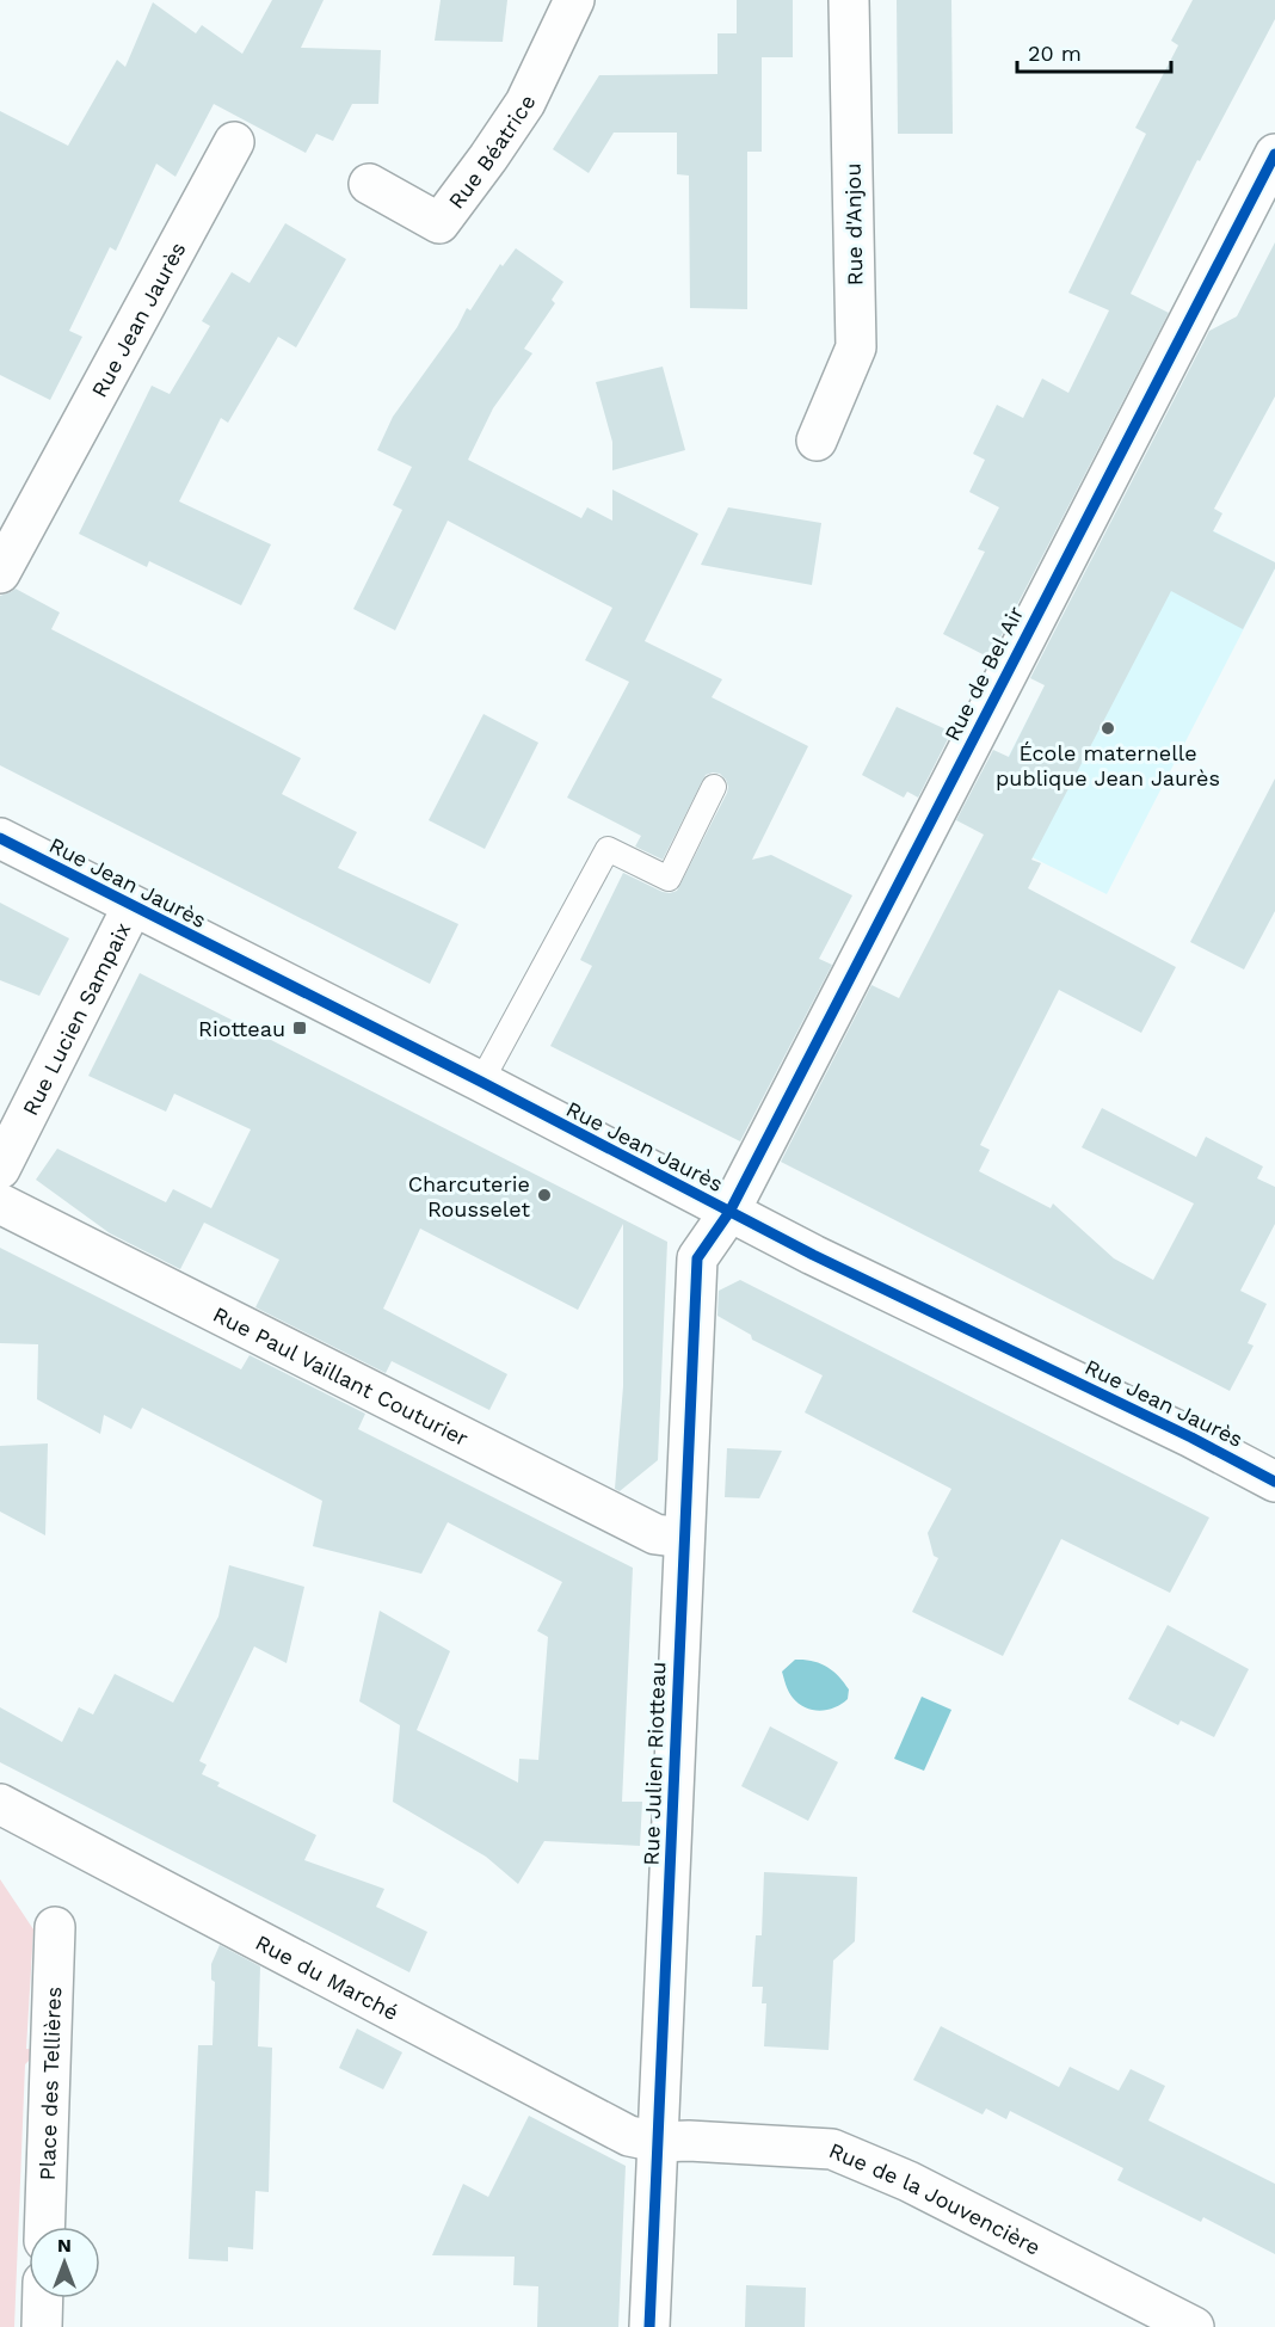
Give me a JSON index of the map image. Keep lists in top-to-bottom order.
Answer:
{
  "streets": {
    "street": [
      "Rue Béatrice",
      "Rue d'Anjou",
      "Rue Jean Jaurès",
      "Rue de Bel Air",
      "Rue Lucien Sampaix",
      "Rue Paul Vaillant Couturier",
      "Rue Julien Riotteau",
      "Rue du Marché",
      "Place des Tellières",
      "Rue de la Jouvencière"
    ]
  },
  "crossings": [
    ["Rue Jean Jaurès", "Rue de Bel Air"],
    ["Rue Jean Jaurès", "Rue Lucien Sampaix"],
    ["Rue Jean Jaurès", "Rue Julien Riotteau"],
    ["Rue de Bel Air", "Rue Julien Riotteau"],
    ["Rue Paul Vaillant Couturier", "Rue Julien Riotteau"],
    ["Rue Julien Riotteau", "Rue du Marché"],
    ["Rue Julien Riotteau", "Rue de la Jouvencière"],
    ["Rue du Marché", "Rue de la Jouvencière"]
  ],
  "places": {
    "other": ["École maternelle publique Jean Jaurès", "Charcuterie Rousselet"],
    "transit": ["Riotteau"]
  },
  "scale_bar": "20 m",
  "north": "top"
}
